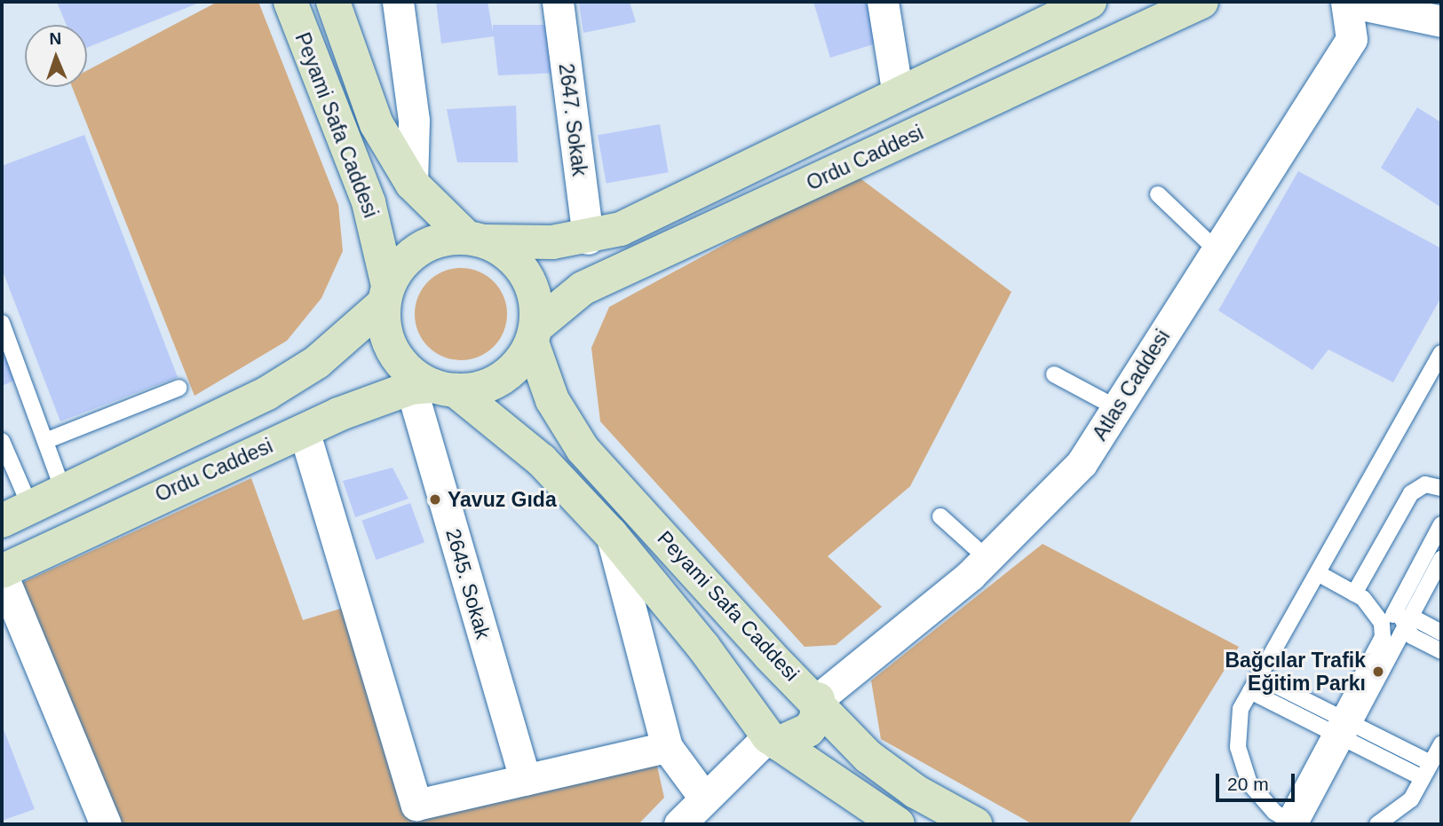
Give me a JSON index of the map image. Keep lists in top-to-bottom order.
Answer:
{
  "streets": {
    "main road": ["Peyami Safa Caddesi", "Ordu Caddesi"],
    "street": ["2647. Sokak", "Atlas Caddesi", "2645. Sokak"]
  },
  "crossings": [
    ["2647. Sokak", "Ordu Caddesi"],
    ["Peyami Safa Caddesi", "Ordu Caddesi"],
    ["Peyami Safa Caddesi", "Atlas Caddesi"],
    ["Peyami Safa Caddesi", "2645. Sokak"],
    ["Ordu Caddesi", "2645. Sokak"]
  ],
  "places": ["Yavuz Gıda", "Bağcılar Trafik Eğitim Parkı"],
  "scale_bar": "20 m",
  "north": "top"
}
